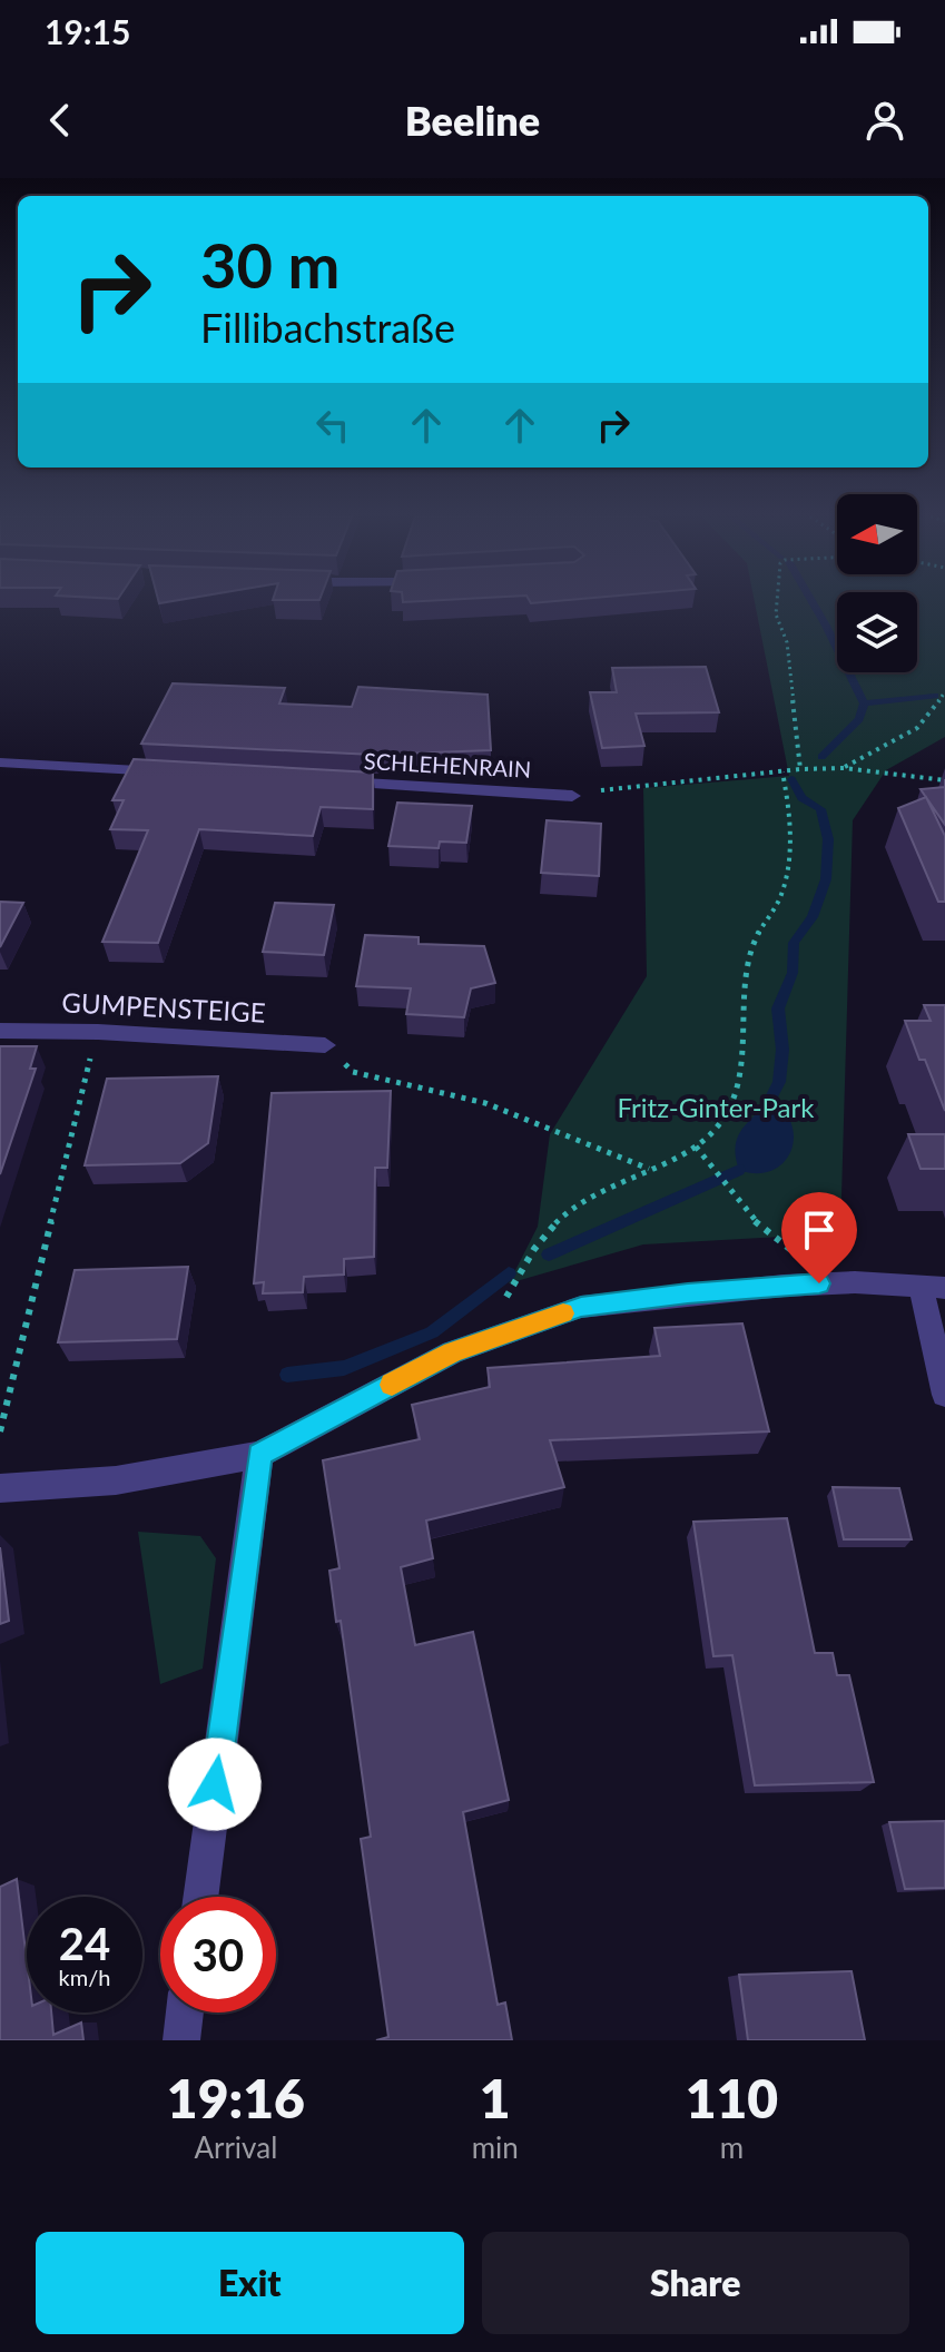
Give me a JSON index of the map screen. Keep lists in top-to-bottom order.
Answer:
{
  "streets": {
    "street": ["SCHLEHENRAIN", "GUMPENSTEIGE"]
  },
  "parks": ["Fritz-Ginter-Park"],
  "north": "left",
  "page": {
    "status": "19:15",
    "header": "Beeline",
    "turn": ["30 m", "Fillibachstraße"],
    "speed": "24 km/h",
    "limit": "30",
    "eta": [
      "19:16",
      "Arrival",
      "1",
      "min",
      "110",
      "m"
    ],
    "buttons": ["Exit", "Share"]
  }
}
